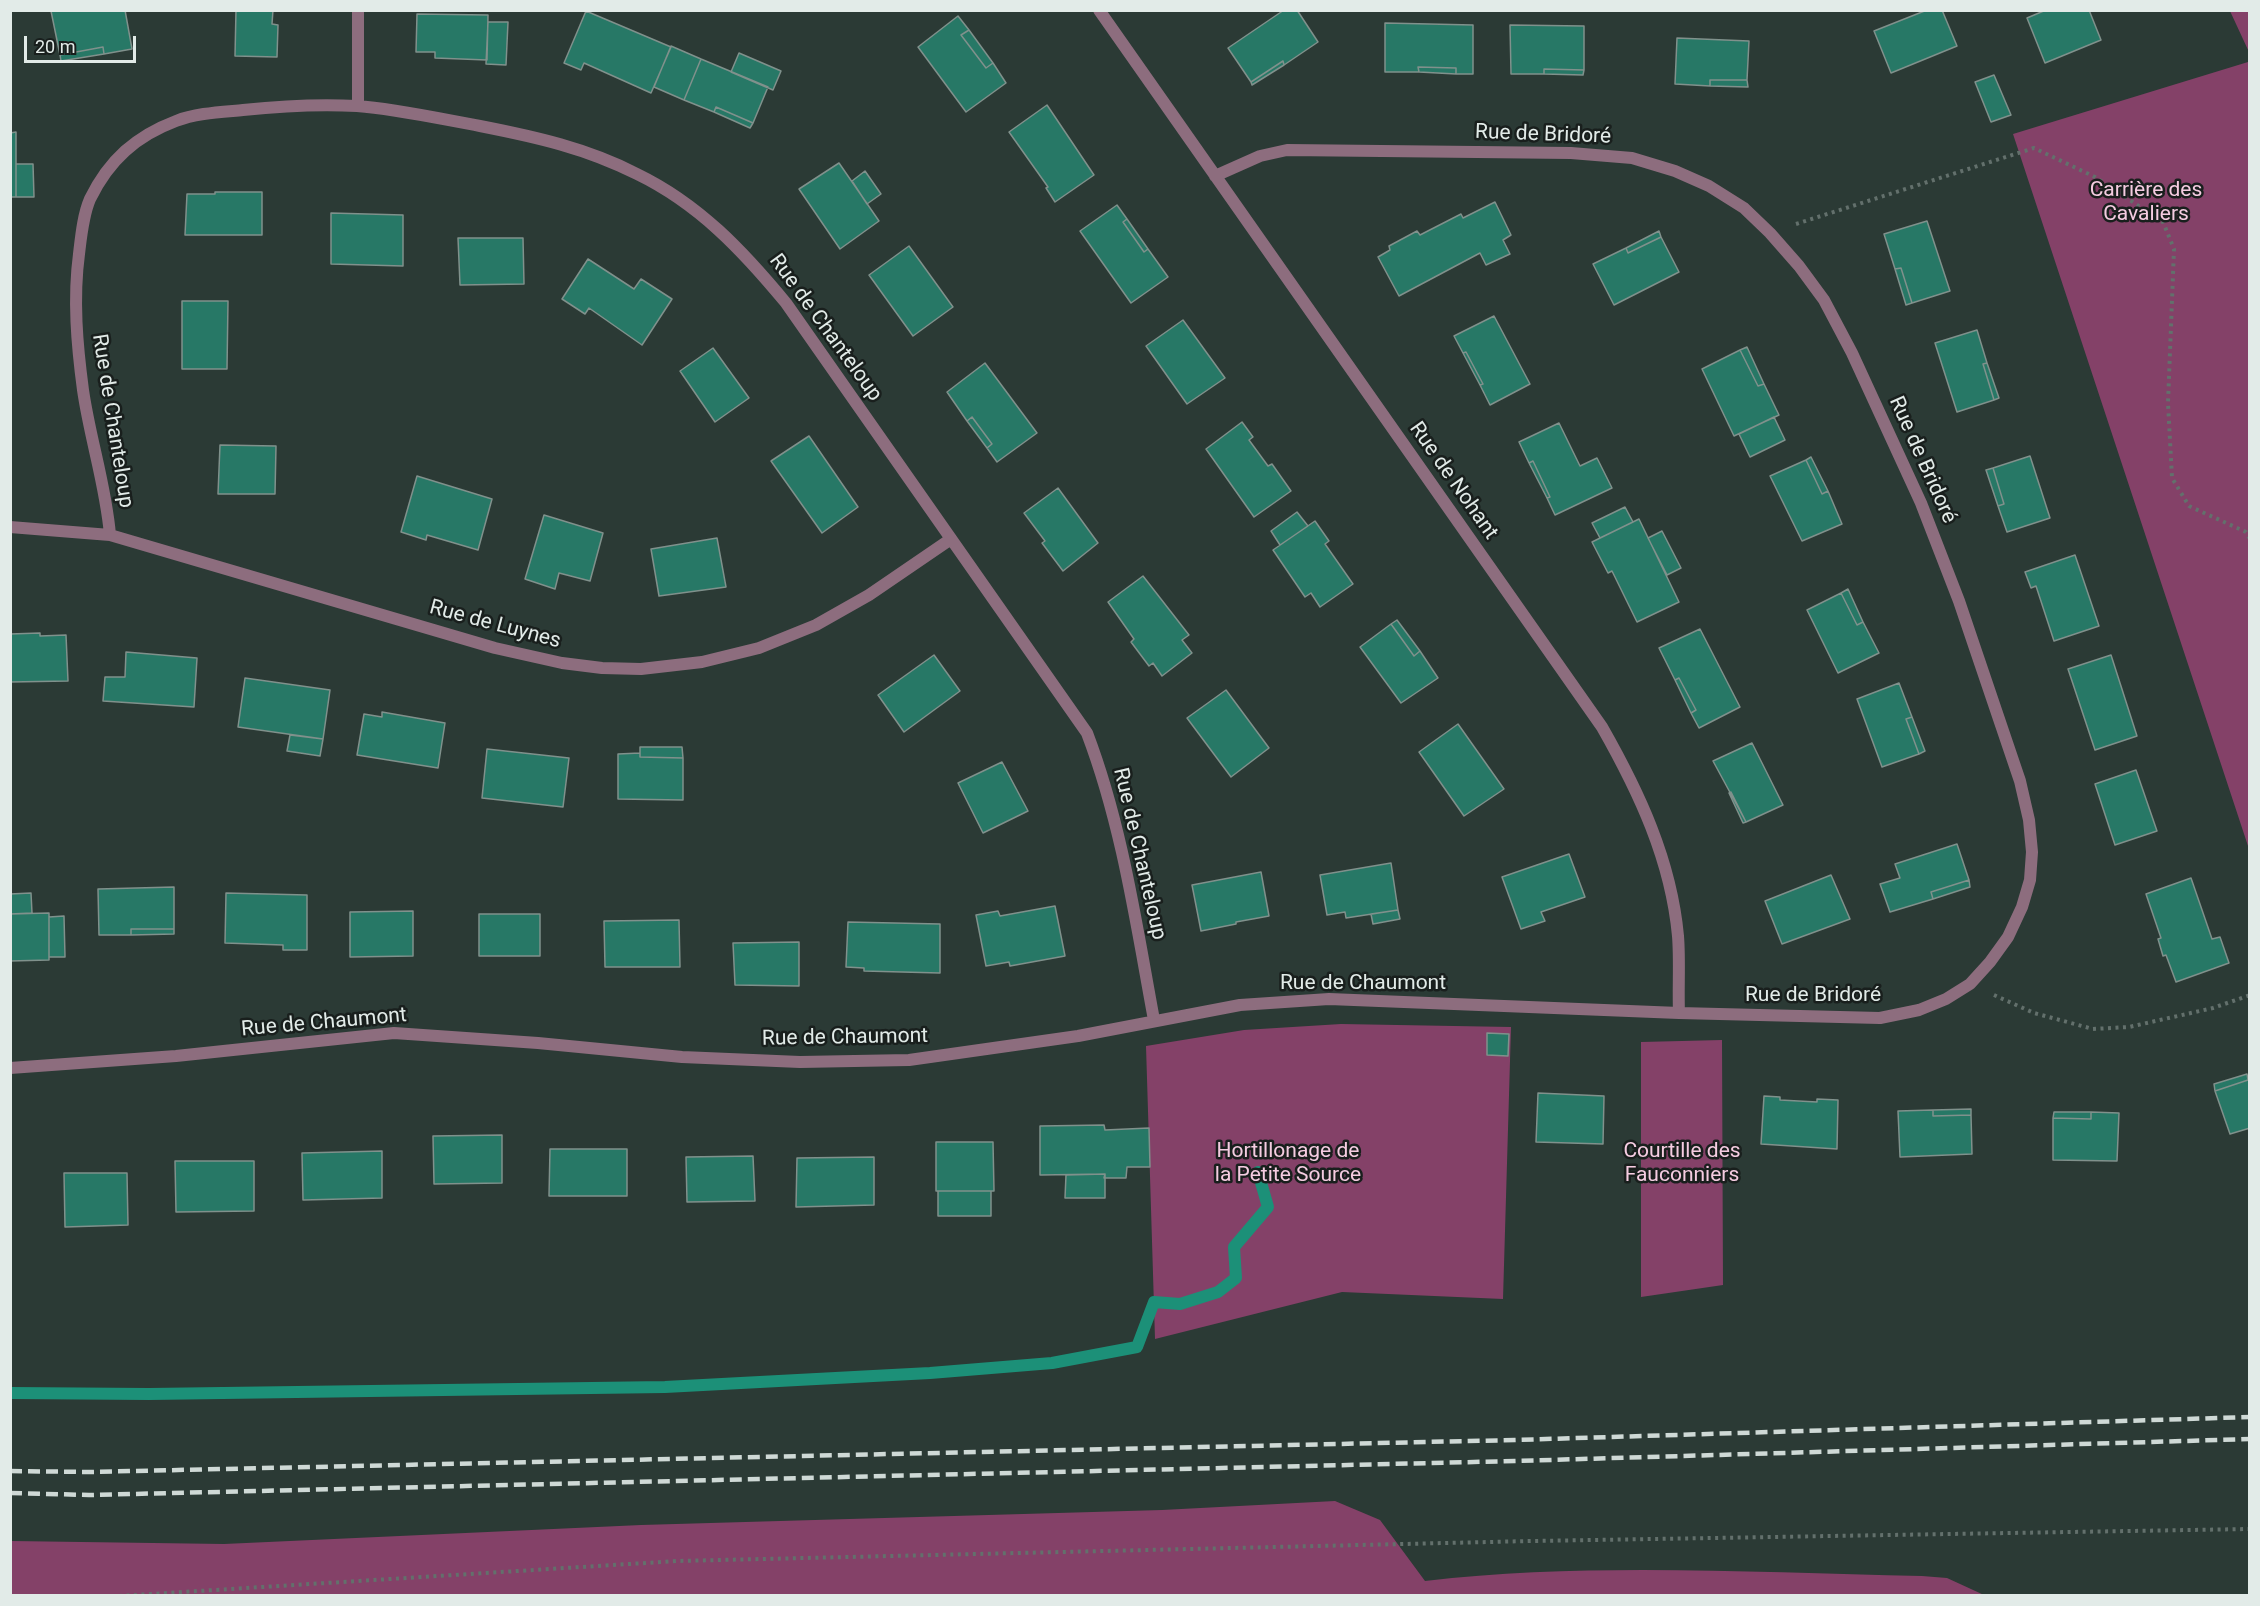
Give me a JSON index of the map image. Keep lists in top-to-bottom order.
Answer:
{
  "streets": {
    "street": [
      "Rue de Bridoré",
      "Rue de Chanteloup",
      "Rue de Nohant",
      "Rue de Luynes",
      "Rue de Chaumont"
    ]
  },
  "crossings": [
    ["Rue de Bridoré", "Rue de Nohant"],
    ["Rue de Bridoré", "Rue de Chaumont"],
    ["Rue de Chanteloup", "Rue de Luynes"],
    ["Rue de Chanteloup", "Rue de Chaumont"],
    ["Rue de Nohant", "Rue de Chaumont"]
  ],
  "parks": ["Carrière des Cavaliers", "Hortillonage de la Petite Source", "Courtille des Fauconniers"],
  "scale_bar": "20 m"
}
